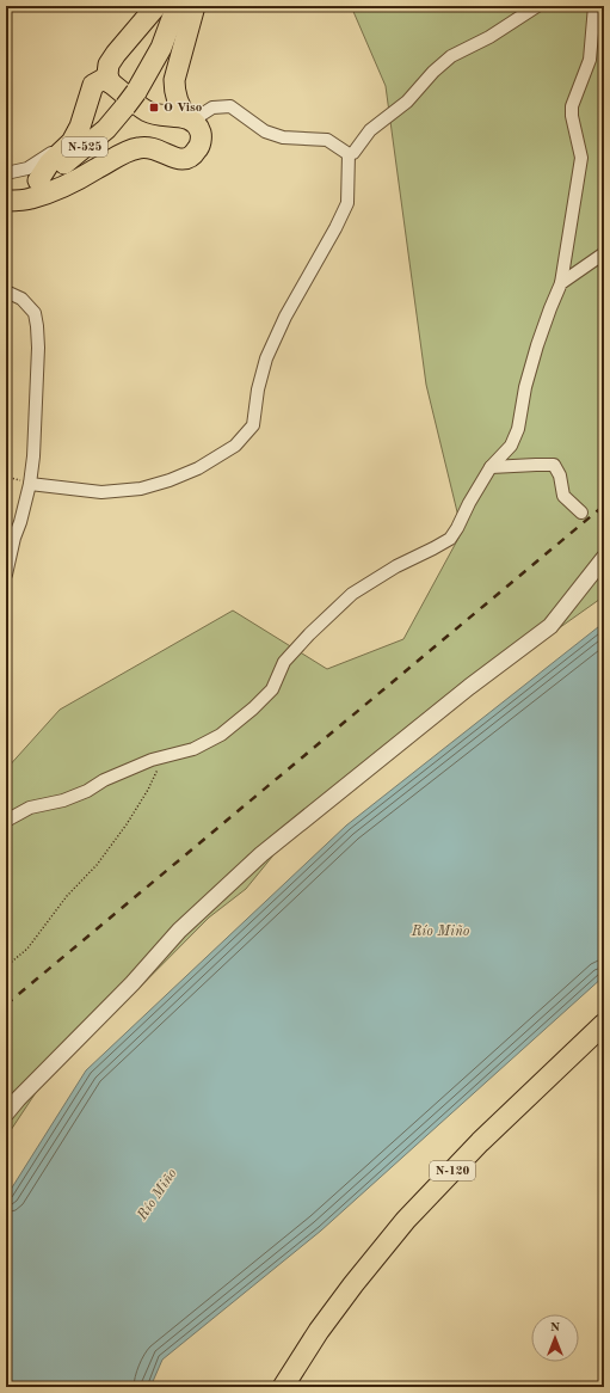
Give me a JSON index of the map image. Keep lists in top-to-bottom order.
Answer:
{
  "streets": {
    "highway": ["N-525", "N-120"]
  },
  "water": ["Río Miño"],
  "places": {
    "transit": ["O Viso"]
  },
  "north": "top"
}
